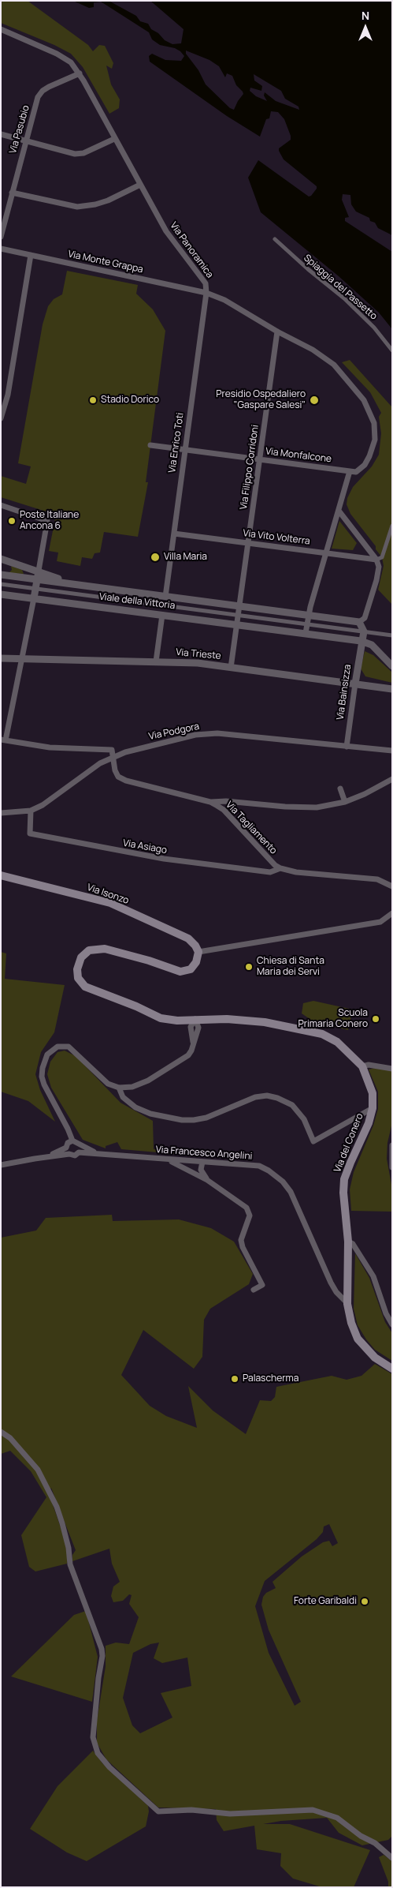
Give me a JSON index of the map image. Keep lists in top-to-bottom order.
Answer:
{
  "streets": {
    "main road": ["Via Isonzo", "Via del Conero"],
    "street": [
      "Via Pasubio",
      "Via Panoramica",
      "Via Monte Grappa",
      "Spiaggia del Passetto",
      "Via Enrico Toti",
      "Via Monfalcone",
      "Via Filippo Corridoni",
      "Via Vito Volterra",
      "Viale della Vittoria",
      "Via Trieste",
      "Via Bainsizza",
      "Via Podgora",
      "Via Tagliamento",
      "Via Asiago",
      "Via Francesco Angelini"
    ]
  },
  "crossings": [
    ["Via Pasubio", "Via Panoramica"],
    ["Via Panoramica", "Via Monte Grappa"],
    ["Via Panoramica", "Via Enrico Toti"],
    ["Via Panoramica", "Via Monfalcone"],
    ["Via Panoramica", "Via Filippo Corridoni"],
    ["Via Monte Grappa", "Via Enrico Toti"],
    ["Via Enrico Toti", "Via Monfalcone"],
    ["Via Enrico Toti", "Via Vito Volterra"],
    ["Via Enrico Toti", "Viale della Vittoria"],
    ["Via Monfalcone", "Via Filippo Corridoni"],
    ["Via Filippo Corridoni", "Via Vito Volterra"],
    ["Via Filippo Corridoni", "Viale della Vittoria"],
    ["Viale della Vittoria", "Via Bainsizza"],
    ["Via Trieste", "Via Bainsizza"],
    ["Via Bainsizza", "Via Podgora"],
    ["Via Podgora", "Via Tagliamento"],
    ["Via Podgora", "Via Asiago"],
    ["Via Tagliamento", "Via Asiago"],
    ["Via Isonzo", "Via del Conero"],
    ["Via del Conero", "Via Francesco Angelini"]
  ],
  "places": [
    "Stadio Dorico",
    "Presidio Ospedaliero \"Gaspare Salesi\"",
    "Poste Italiane Ancona 6",
    "Villa Maria",
    "Chiesa di Santa Maria dei Servi",
    "Scuola Primaria Conero",
    "Palascherma",
    "Forte Garibaldi"
  ],
  "north": "top"
}
